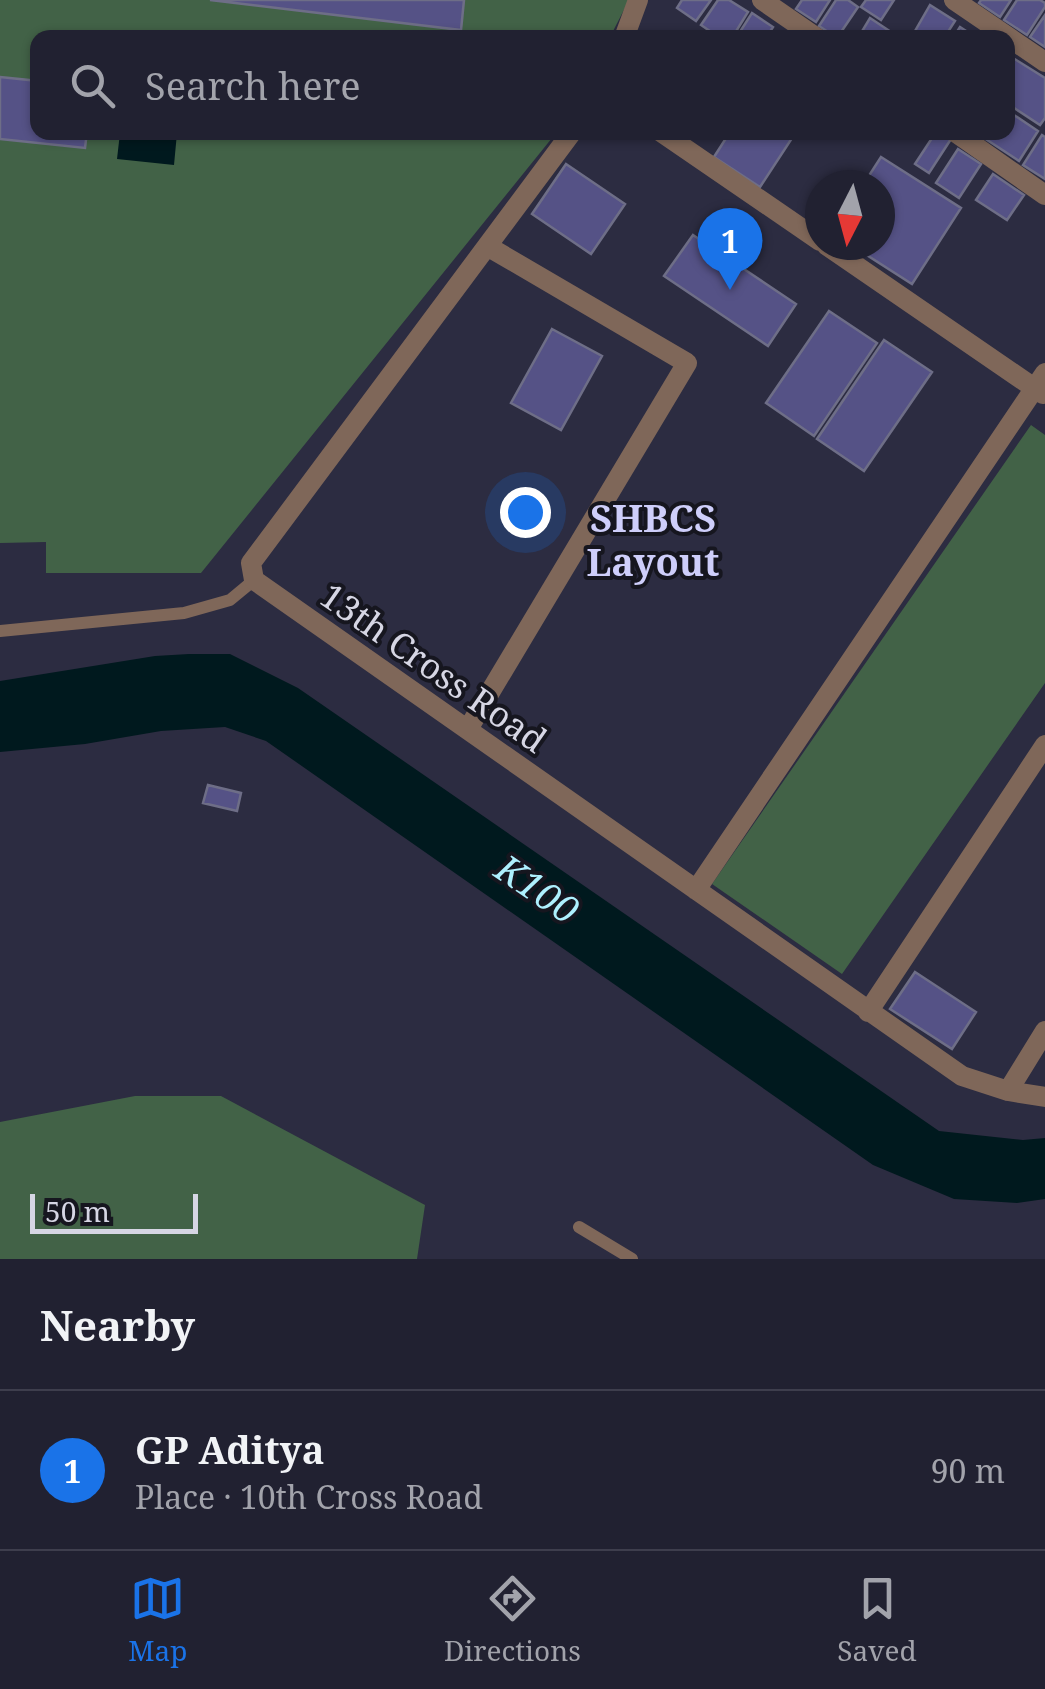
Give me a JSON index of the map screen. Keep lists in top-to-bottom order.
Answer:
{
  "streets": {
    "street": ["13th Cross Road"]
  },
  "districts": ["SHBCS Layout"],
  "water": ["K100"],
  "scale_bar": "50 m",
  "north": "bottom",
  "page": {
    "search": "Search here",
    "pins": "1",
    "scale": "50 m",
    "heading": "Nearby",
    "list": [
      {
        "mark": "1",
        "name": "GP Aditya",
        "note": "Place · 10th Cross Road",
        "value": "90 m"
      }
    ],
    "nav": ["Map", "Directions", "Saved"]
  }
}
